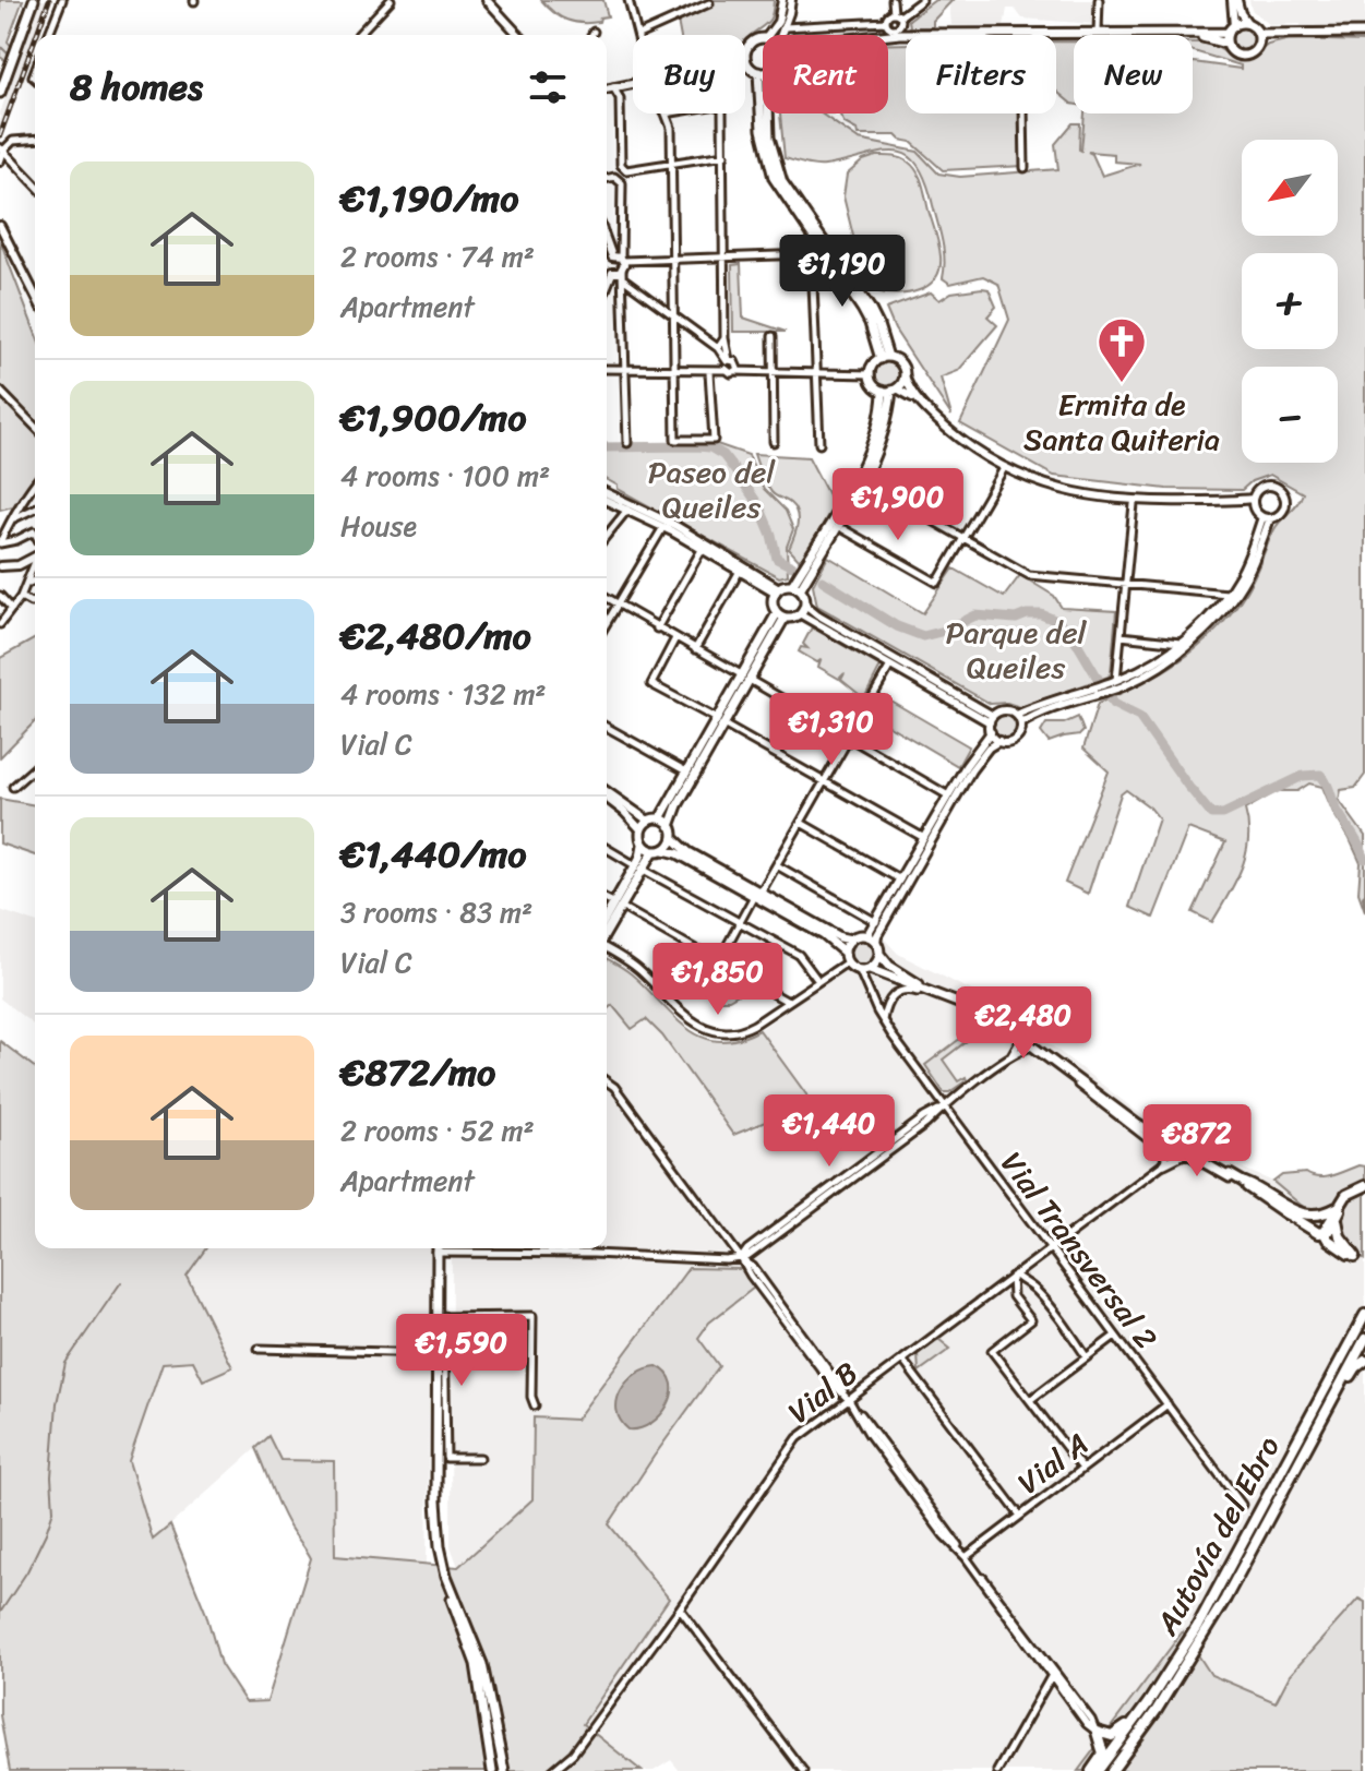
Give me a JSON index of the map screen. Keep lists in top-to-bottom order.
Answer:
{
  "streets": {
    "highway": ["Autovía del Ebro"],
    "street": ["Vial Transversal 2", "Vial B", "Vial A"]
  },
  "crossings": [
    ["Vial Transversal 2", "Vial B"],
    ["Vial Transversal 2", "Vial A"]
  ],
  "parks": ["Paseo del Queiles", "Parque del Queiles"],
  "places": {
    "church": ["Ermita de Santa Quiteria"]
  },
  "north": "bottom left",
  "page": {
    "chip": [
      "Buy",
      "Rent",
      "Filters",
      "New"
    ],
    "heading": "8 homes",
    "map_buttons": ["+", "−"],
    "list": [
      {
        "name": "€1,190/mo",
        "note": "2 rooms · 74 m² · Apartment"
      },
      {
        "name": "€1,900/mo",
        "note": "4 rooms · 100 m² · House"
      },
      {
        "name": "€2,480/mo",
        "note": "4 rooms · 132 m² · Vial C"
      },
      {
        "name": "€1,440/mo",
        "note": "3 rooms · 83 m² · Vial C"
      },
      {
        "name": "€872/mo",
        "note": "2 rooms · 52 m² · Apartment"
      }
    ],
    "price": [
      "€1,190",
      "€1,900",
      "€1,310",
      "€1,850",
      "€2,480",
      "€1,440",
      "€872",
      "€1,590"
    ]
  }
}
